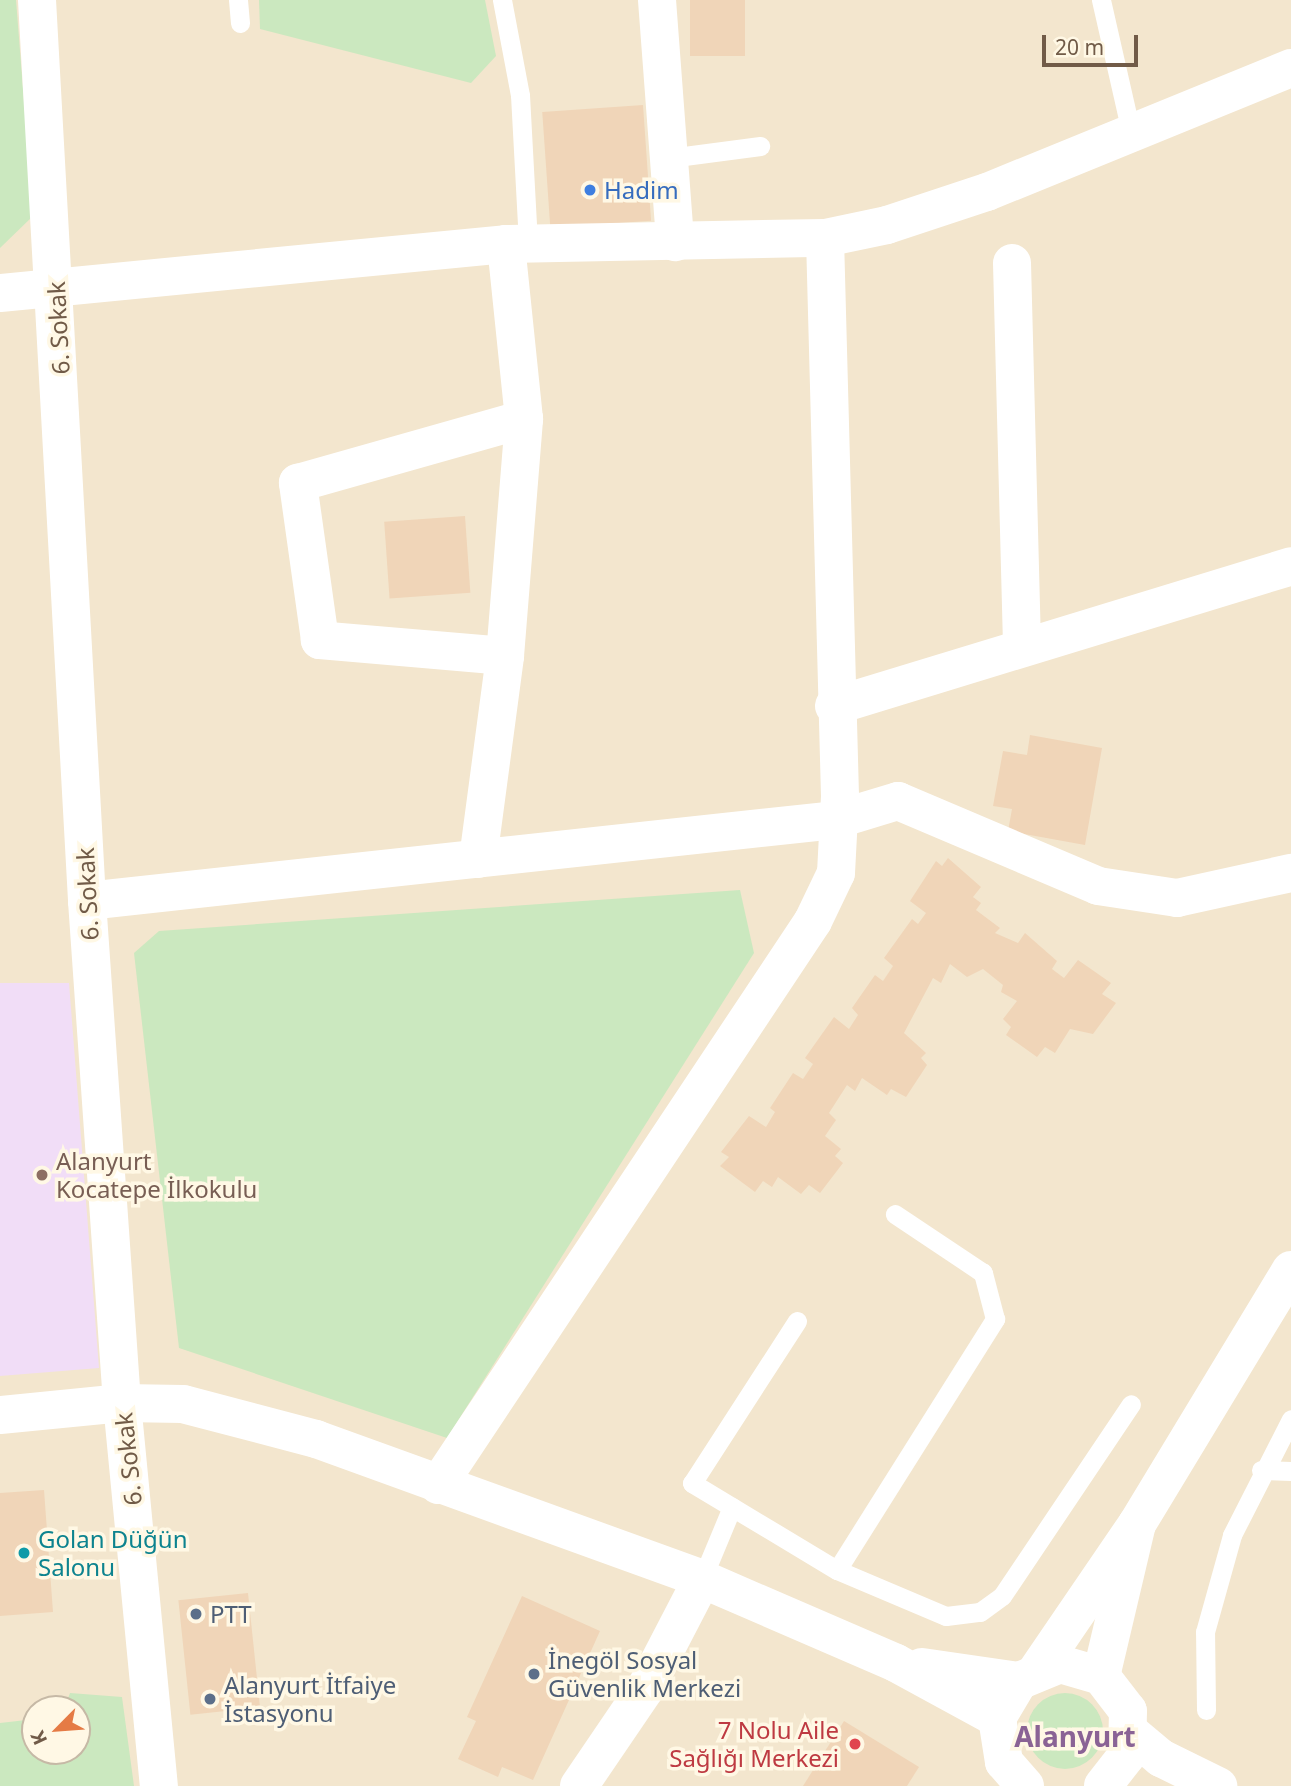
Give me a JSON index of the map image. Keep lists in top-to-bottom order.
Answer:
{
  "streets": {
    "street": ["6. Sokak"]
  },
  "districts": ["Alanyurt"],
  "places": [
    "Hadim",
    "Alanyurt Kocatepe İlkokulu",
    "Golan Düğün Salonu",
    "PTT",
    "İnegöl Sosyal Güvenlik Merkezi",
    "Alanyurt İtfaiye İstasyonu",
    "7 Nolu Aile Sağlığı Merkezi"
  ],
  "scale_bar": "20 m",
  "north": "bottom left"
}
